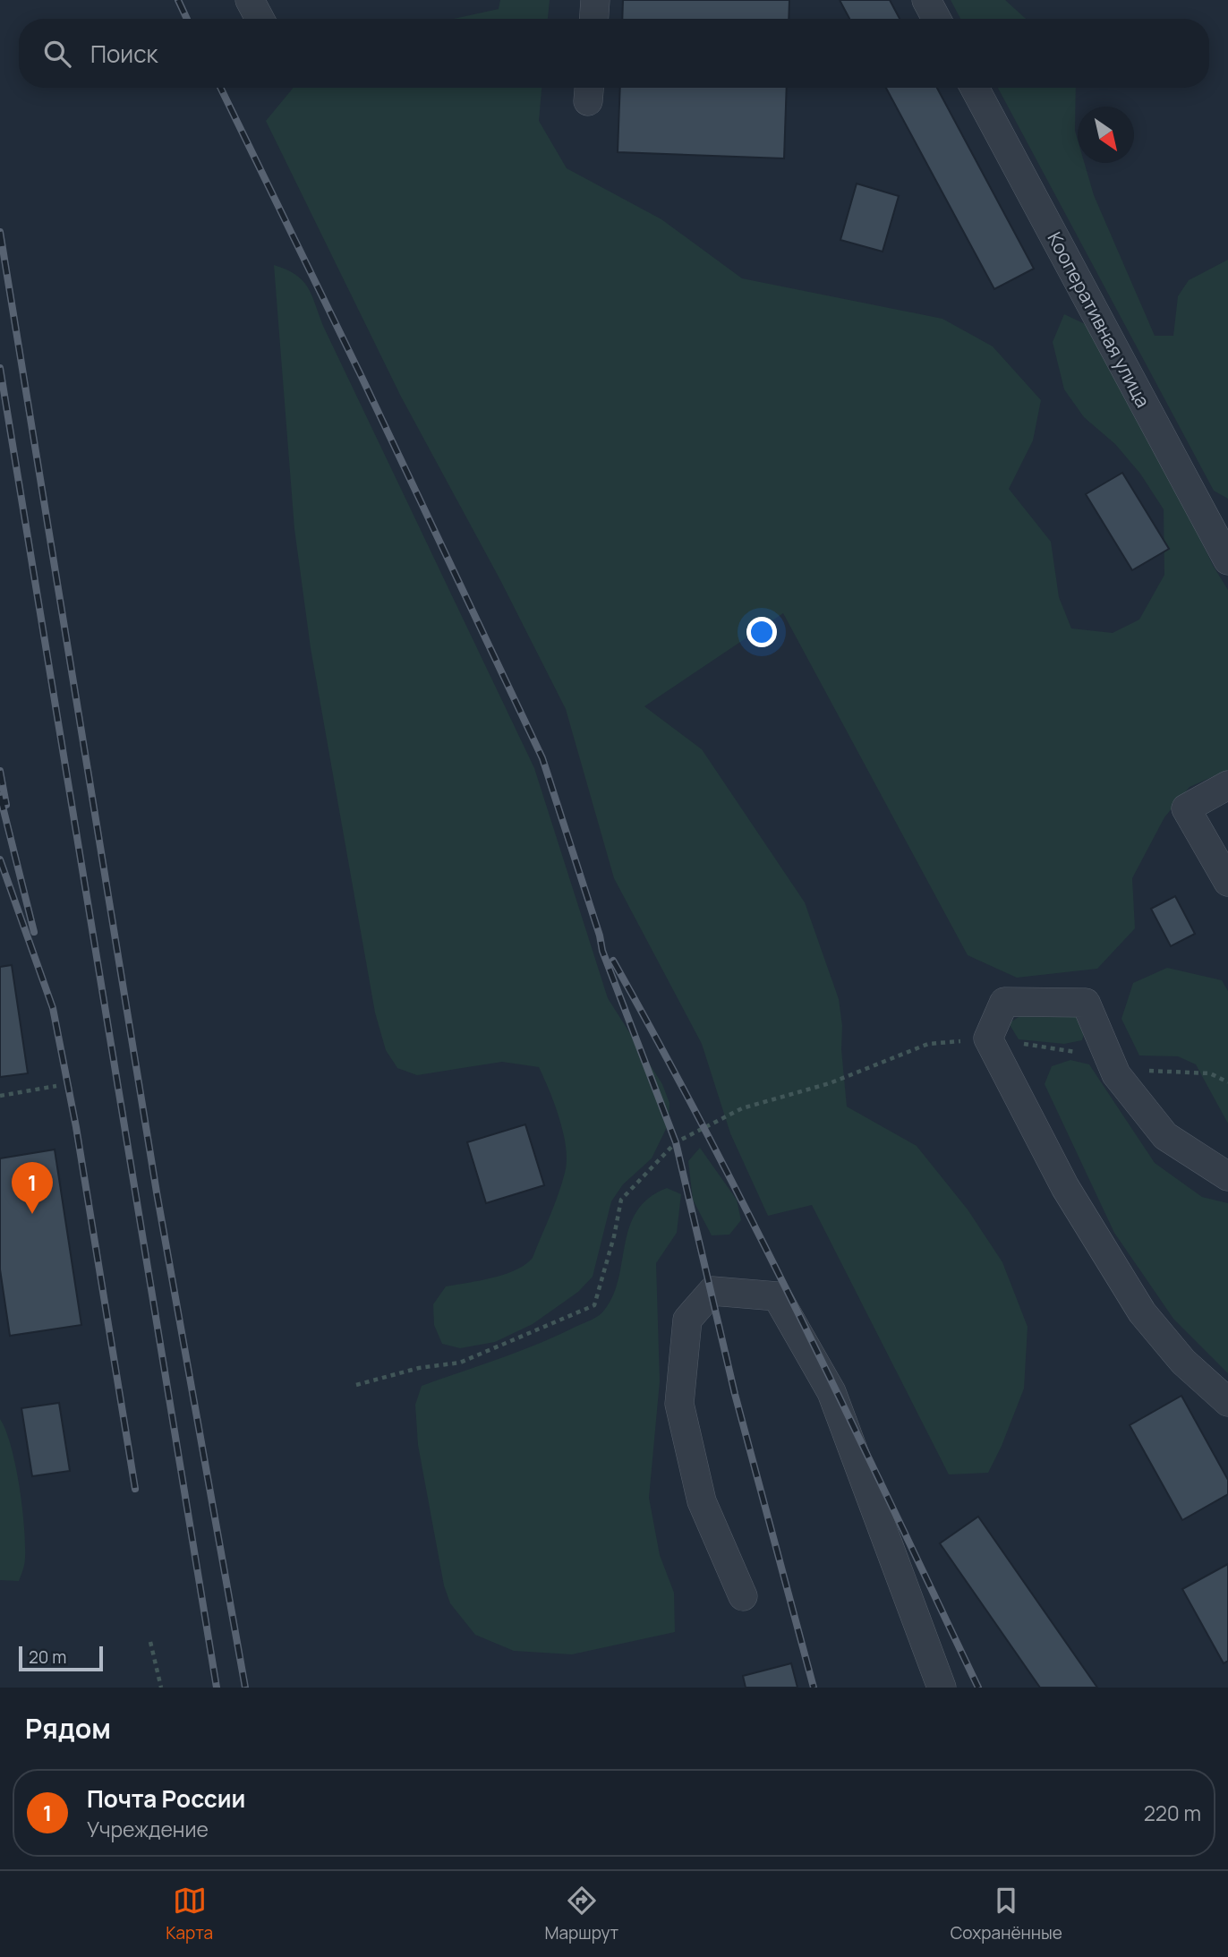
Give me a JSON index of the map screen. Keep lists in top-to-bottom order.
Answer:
{
  "streets": {
    "street": ["Кооперативная улица"]
  },
  "scale_bar": "20 m",
  "north": "bottom right",
  "page": {
    "search": "Поиск",
    "pins": "1",
    "scale": "20 m",
    "heading": "Рядом",
    "list": [
      {
        "mark": "1",
        "name": "Почта России",
        "note": "Учреждение",
        "value": "220 m"
      }
    ],
    "nav": ["Карта", "Маршрут", "Сохранённые"]
  }
}
